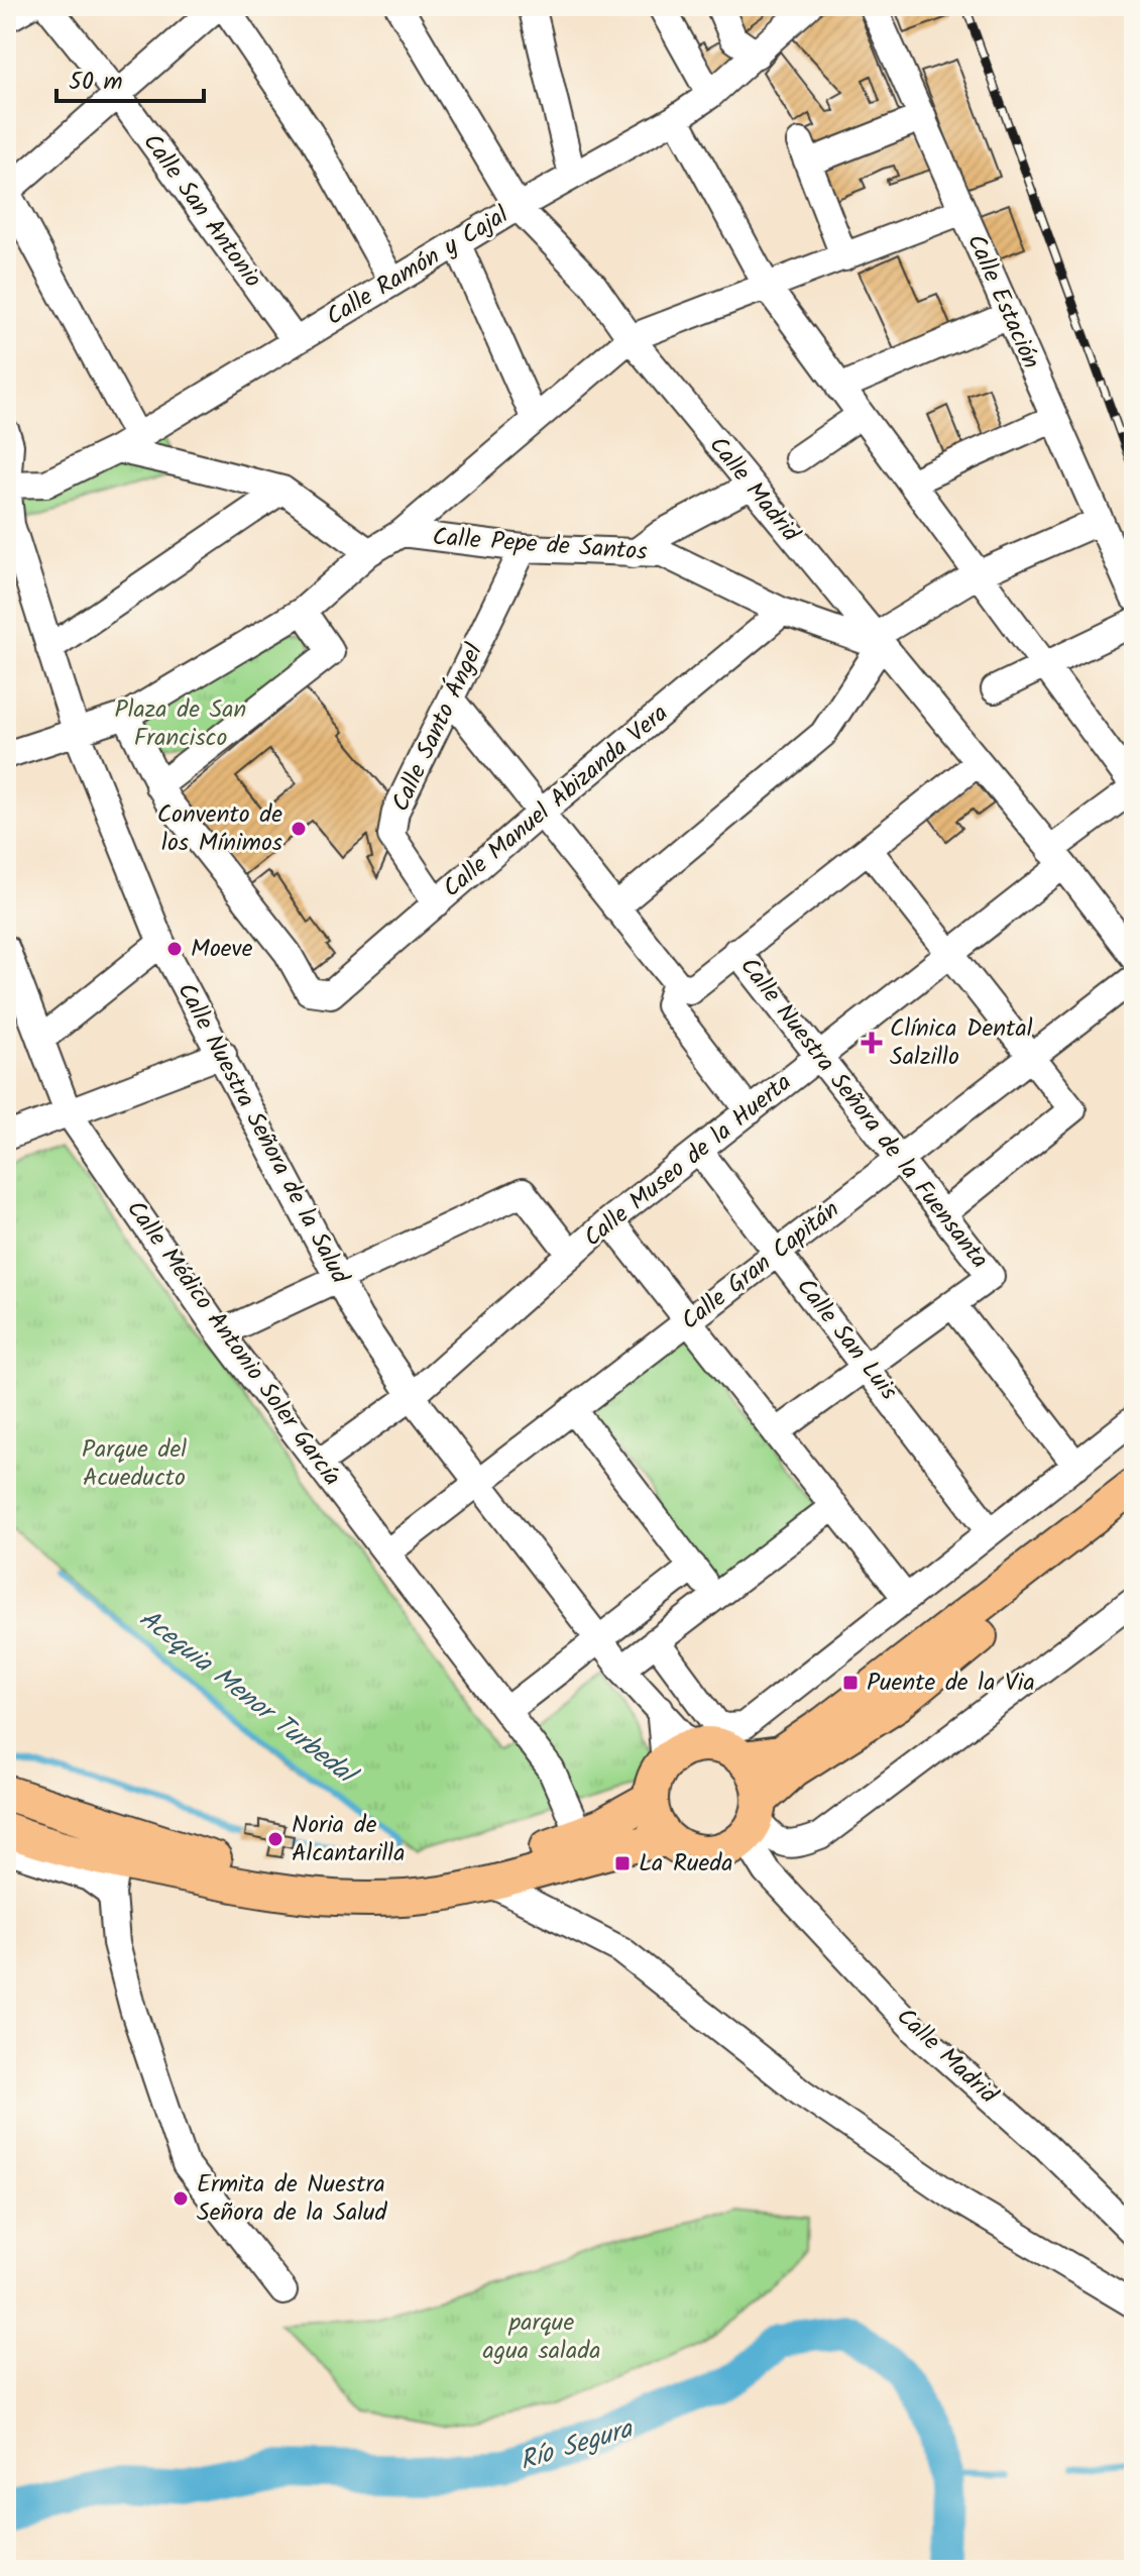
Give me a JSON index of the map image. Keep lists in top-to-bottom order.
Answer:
{
  "streets": {
    "street": [
      "Calle San Antonio",
      "Calle Ramón y Cajal",
      "Calle Estación",
      "Calle Madrid",
      "Calle Pepe de Santos",
      "Calle Santo Ángel",
      "Calle Manuel Abizanda Vera",
      "Calle Nuestra Señora de la Fuensanta",
      "Calle Nuestra Señora de la Salud",
      "Calle Museo de la Huerta",
      "Calle Gran Capitán",
      "Calle San Luis",
      "Calle Médico Antonio Soler García"
    ]
  },
  "crossings": [
    ["Calle San Antonio", "Calle Ramón y Cajal"],
    ["Calle Ramón y Cajal", "Calle Madrid"],
    ["Calle Ramón y Cajal", "Calle Nuestra Señora de la Salud"],
    ["Calle Madrid", "Calle Pepe de Santos"],
    ["Calle Madrid", "Calle Nuestra Señora de la Salud"],
    ["Calle Madrid", "Calle Museo de la Huerta"],
    ["Calle Pepe de Santos", "Calle Santo Ángel"],
    ["Calle Pepe de Santos", "Calle Manuel Abizanda Vera"],
    ["Calle Pepe de Santos", "Calle Nuestra Señora de la Salud"],
    ["Calle Santo Ángel", "Calle Manuel Abizanda Vera"],
    ["Calle Nuestra Señora de la Fuensanta", "Calle Museo de la Huerta"],
    ["Calle Nuestra Señora de la Fuensanta", "Calle Gran Capitán"],
    ["Calle Nuestra Señora de la Salud", "Calle Museo de la Huerta"],
    ["Calle Nuestra Señora de la Salud", "Calle Gran Capitán"],
    ["Calle Museo de la Huerta", "Calle San Luis"],
    ["Calle Museo de la Huerta", "Calle Médico Antonio Soler García"],
    ["Calle Gran Capitán", "Calle San Luis"],
    ["Calle Gran Capitán", "Calle Médico Antonio Soler García"]
  ],
  "water": ["Acequia Menor Turbedal", "Río Segura"],
  "parks": ["Plaza de San Francisco", "Parque del Acueducto", "parque agua salada"],
  "places": {
    "other": [
      "Convento de los Mínimos",
      "Moeve",
      "Noria de Alcantarilla",
      "Ermita de Nuestra Señora de la Salud"
    ],
    "health": ["Clínica Dental Salzillo"],
    "transit": ["Puente de la Via", "La Rueda"]
  },
  "scale_bar": "50 m"
}
